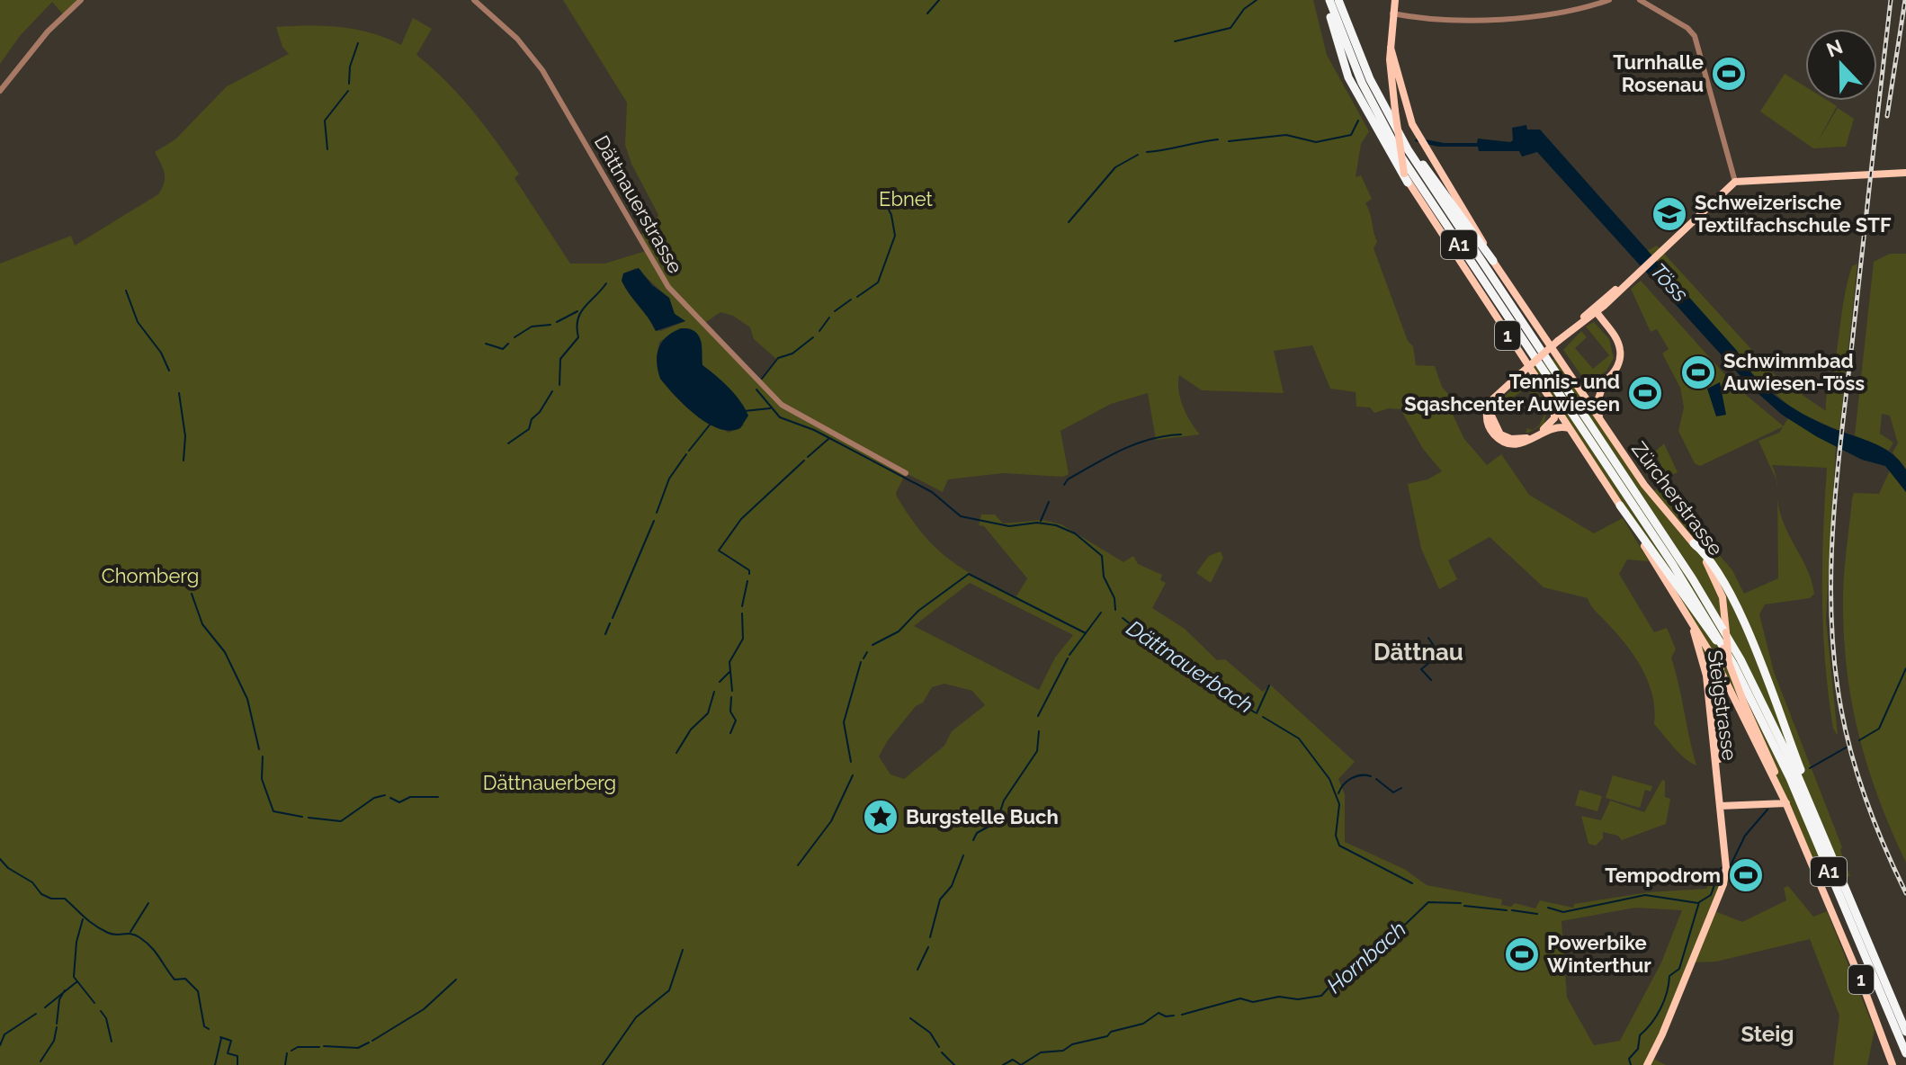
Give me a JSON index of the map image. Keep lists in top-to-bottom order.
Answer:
{
  "streets": {
    "highway": ["A1"],
    "main road": ["1", "Zürcherstrasse", "Steigstrasse"],
    "street": ["Dättnauerstrasse"]
  },
  "crossings": [
    ["A1", "Zürcherstrasse"],
    ["Zürcherstrasse", "Steigstrasse"]
  ],
  "districts": ["Dättnau", "Steig"],
  "water": ["Töss", "Dättnauerbach", "Hornbach"],
  "parks": ["Ebnet", "Chomberg", "Dättnauerberg"],
  "places": {
    "sports": [
      "Turnhalle Rosenau",
      "Schwimmbad Auwiesen-Töss",
      "Tennis- und Sqashcenter Auwiesen",
      "Tempodrom",
      "Powerbike Winterthur"
    ],
    "school or university": ["Schweizerische Textilfachschule STF"],
    "place": ["Burgstelle Buch"]
  },
  "north": "top"
}
